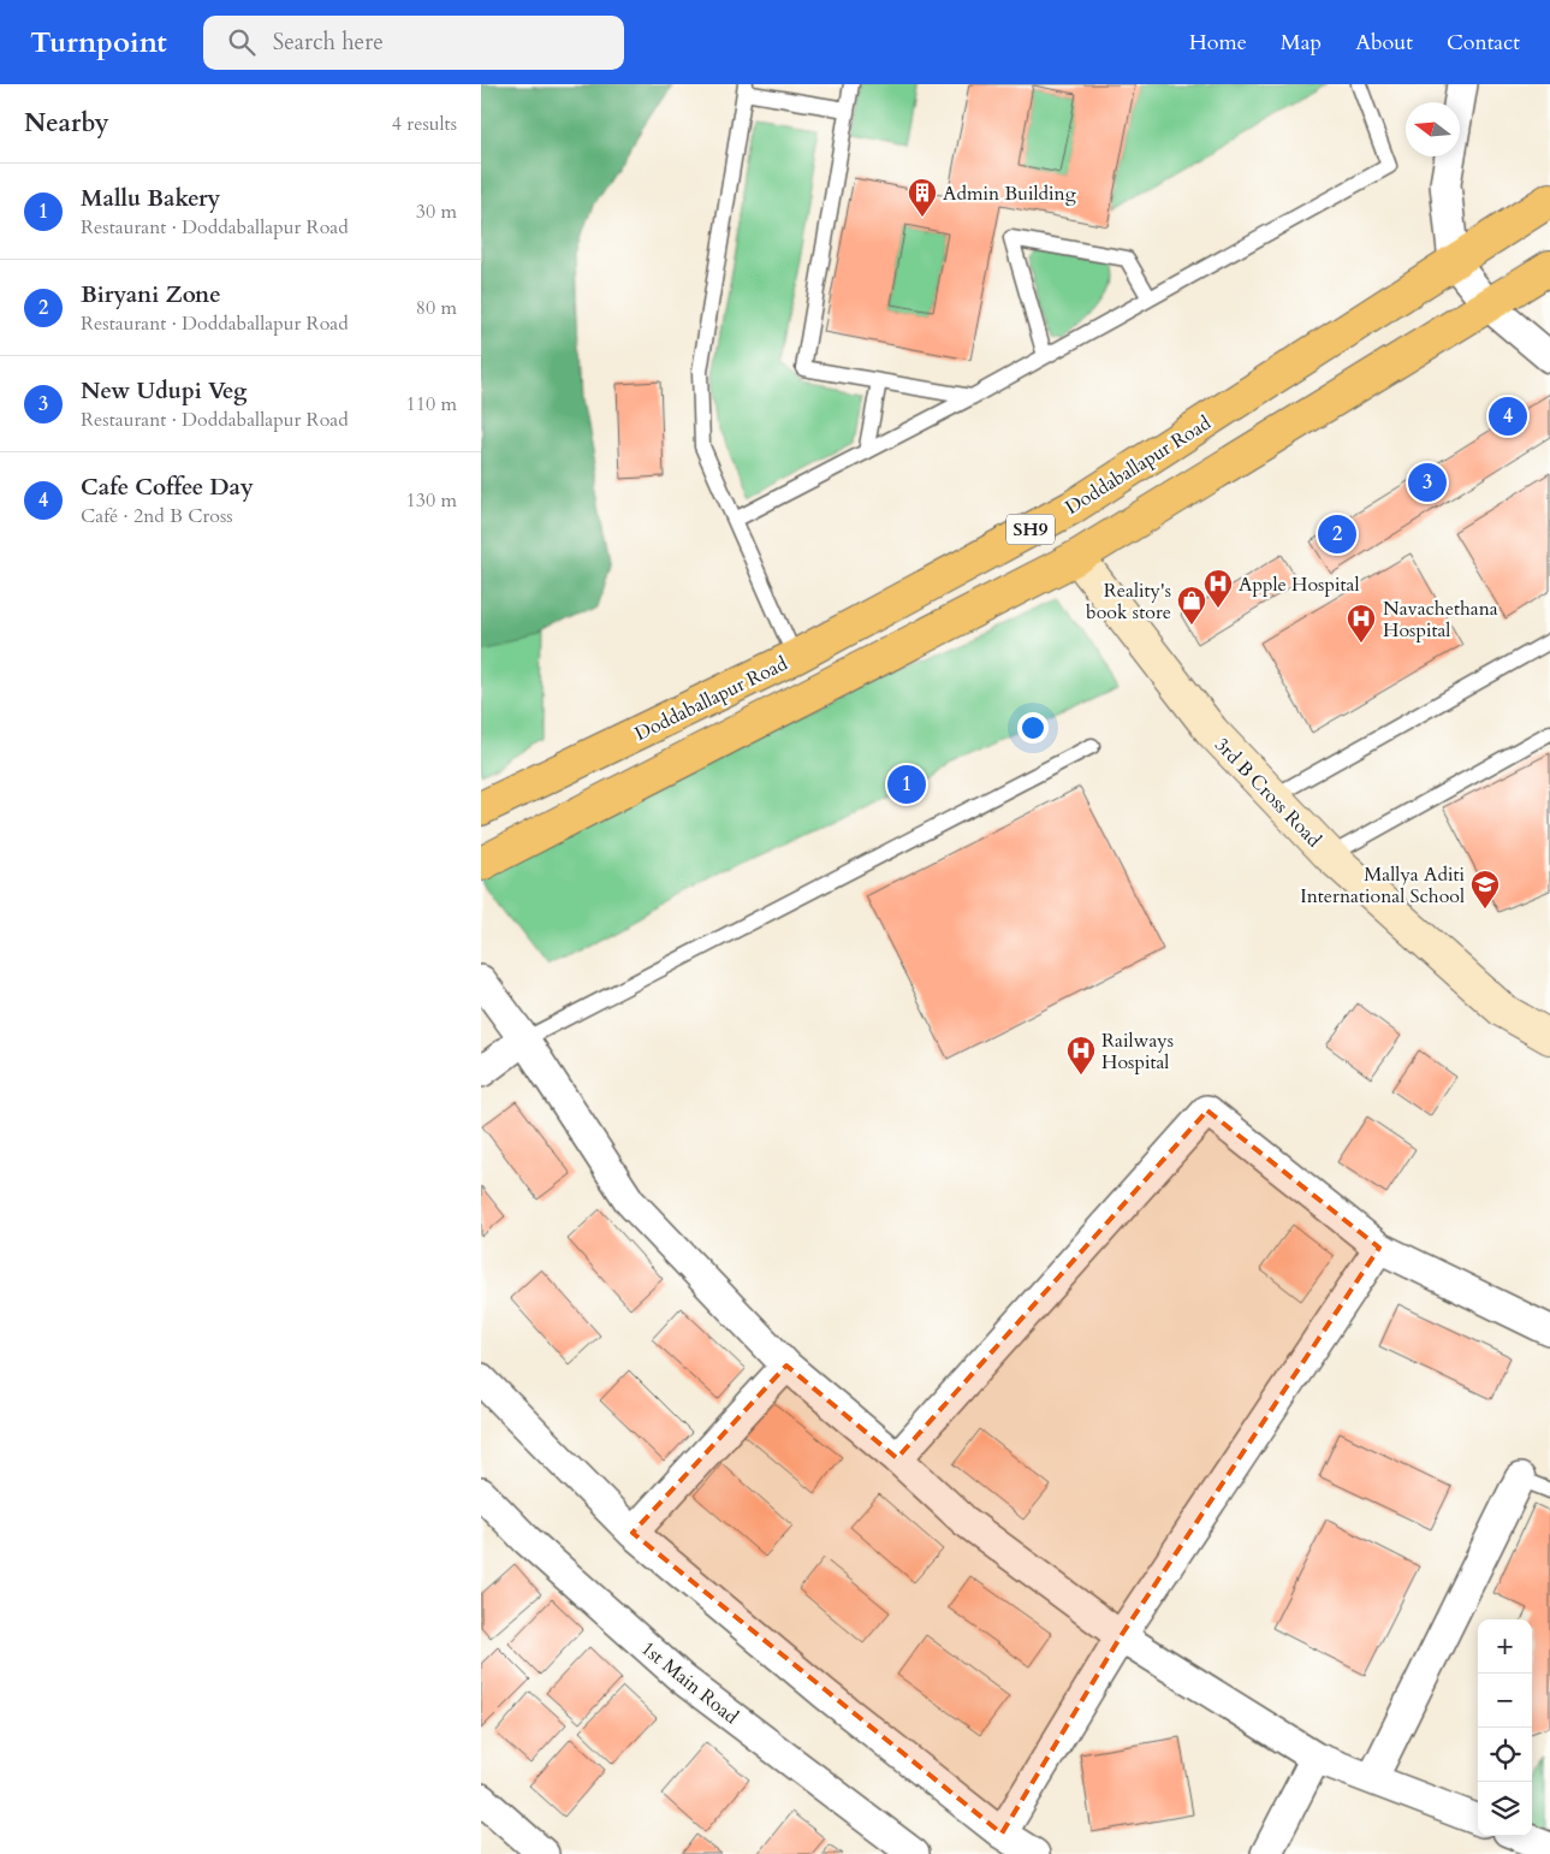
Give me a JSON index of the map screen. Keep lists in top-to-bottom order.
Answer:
{
  "streets": {
    "main road": ["Doddaballapur Road", "SH9"],
    "street": ["3rd B Cross Road", "1st Main Road"]
  },
  "crossings": [
    ["SH9", "3rd B Cross Road"]
  ],
  "places": {
    "building": ["Admin Building"],
    "hospital": ["Apple Hospital", "Navachethana Hospital", "Railways Hospital"],
    "shop": ["Reality's book store"],
    "school or university": ["Mallya Aditi International School"]
  },
  "north": "left",
  "page": {
    "header": "Turnpoint",
    "search": "Search here",
    "nav": [
      "Home",
      "Map",
      "About",
      "Contact"
    ],
    "heading": ["Nearby", "4 results"],
    "list": [
      {
        "mark": "1",
        "name": "Mallu Bakery",
        "note": "Restaurant · Doddaballapur Road",
        "value": "30 m"
      },
      {
        "mark": "2",
        "name": "Biryani Zone",
        "note": "Restaurant · Doddaballapur Road",
        "value": "80 m"
      },
      {
        "mark": "3",
        "name": "New Udupi Veg",
        "note": "Restaurant · Doddaballapur Road",
        "value": "110 m"
      },
      {
        "mark": "4",
        "name": "Cafe Coffee Day",
        "note": "Café · 2nd B Cross",
        "value": "130 m"
      }
    ],
    "pins": [
      "4",
      "3",
      "2",
      "1"
    ],
    "map_buttons": ["+", "−"]
  }
}
